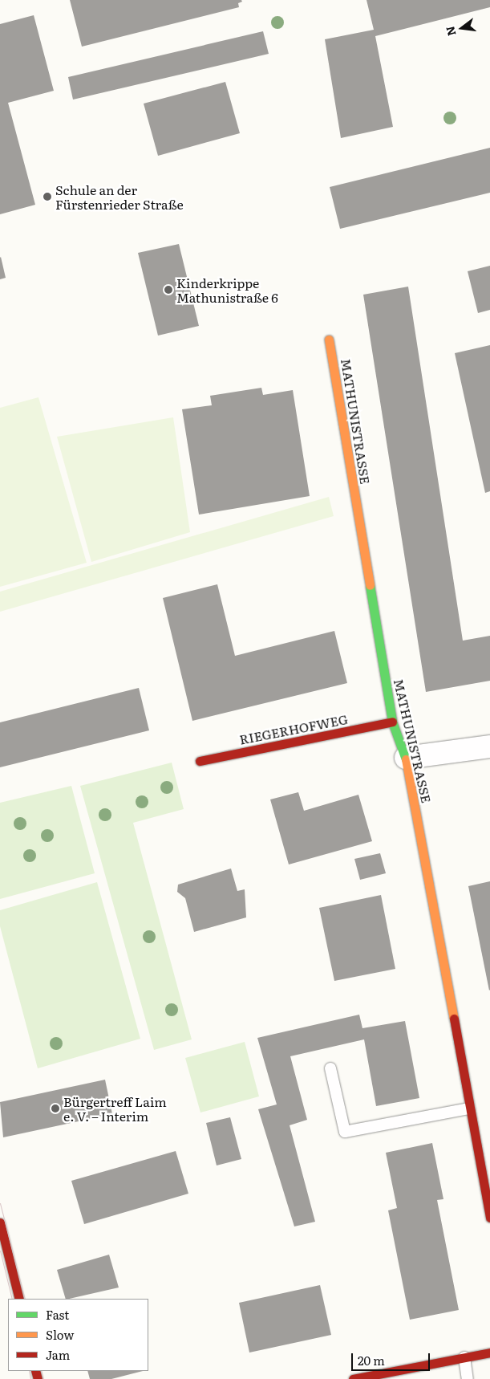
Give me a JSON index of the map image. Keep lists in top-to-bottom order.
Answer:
{
  "streets": {
    "street": ["MATHUNISTRASSE", "RIEGERHOFWEG"]
  },
  "crossings": [
    ["MATHUNISTRASSE", "RIEGERHOFWEG"]
  ],
  "places": ["Schule an der Fürstenrieder Straße", "Kinderkrippe Mathunistraße 6", "Bürgertreff Laim e. V. – Interim"],
  "legend": ["Fast", "Slow", "Jam"],
  "scale_bar": "20 m",
  "north": "left"
}
